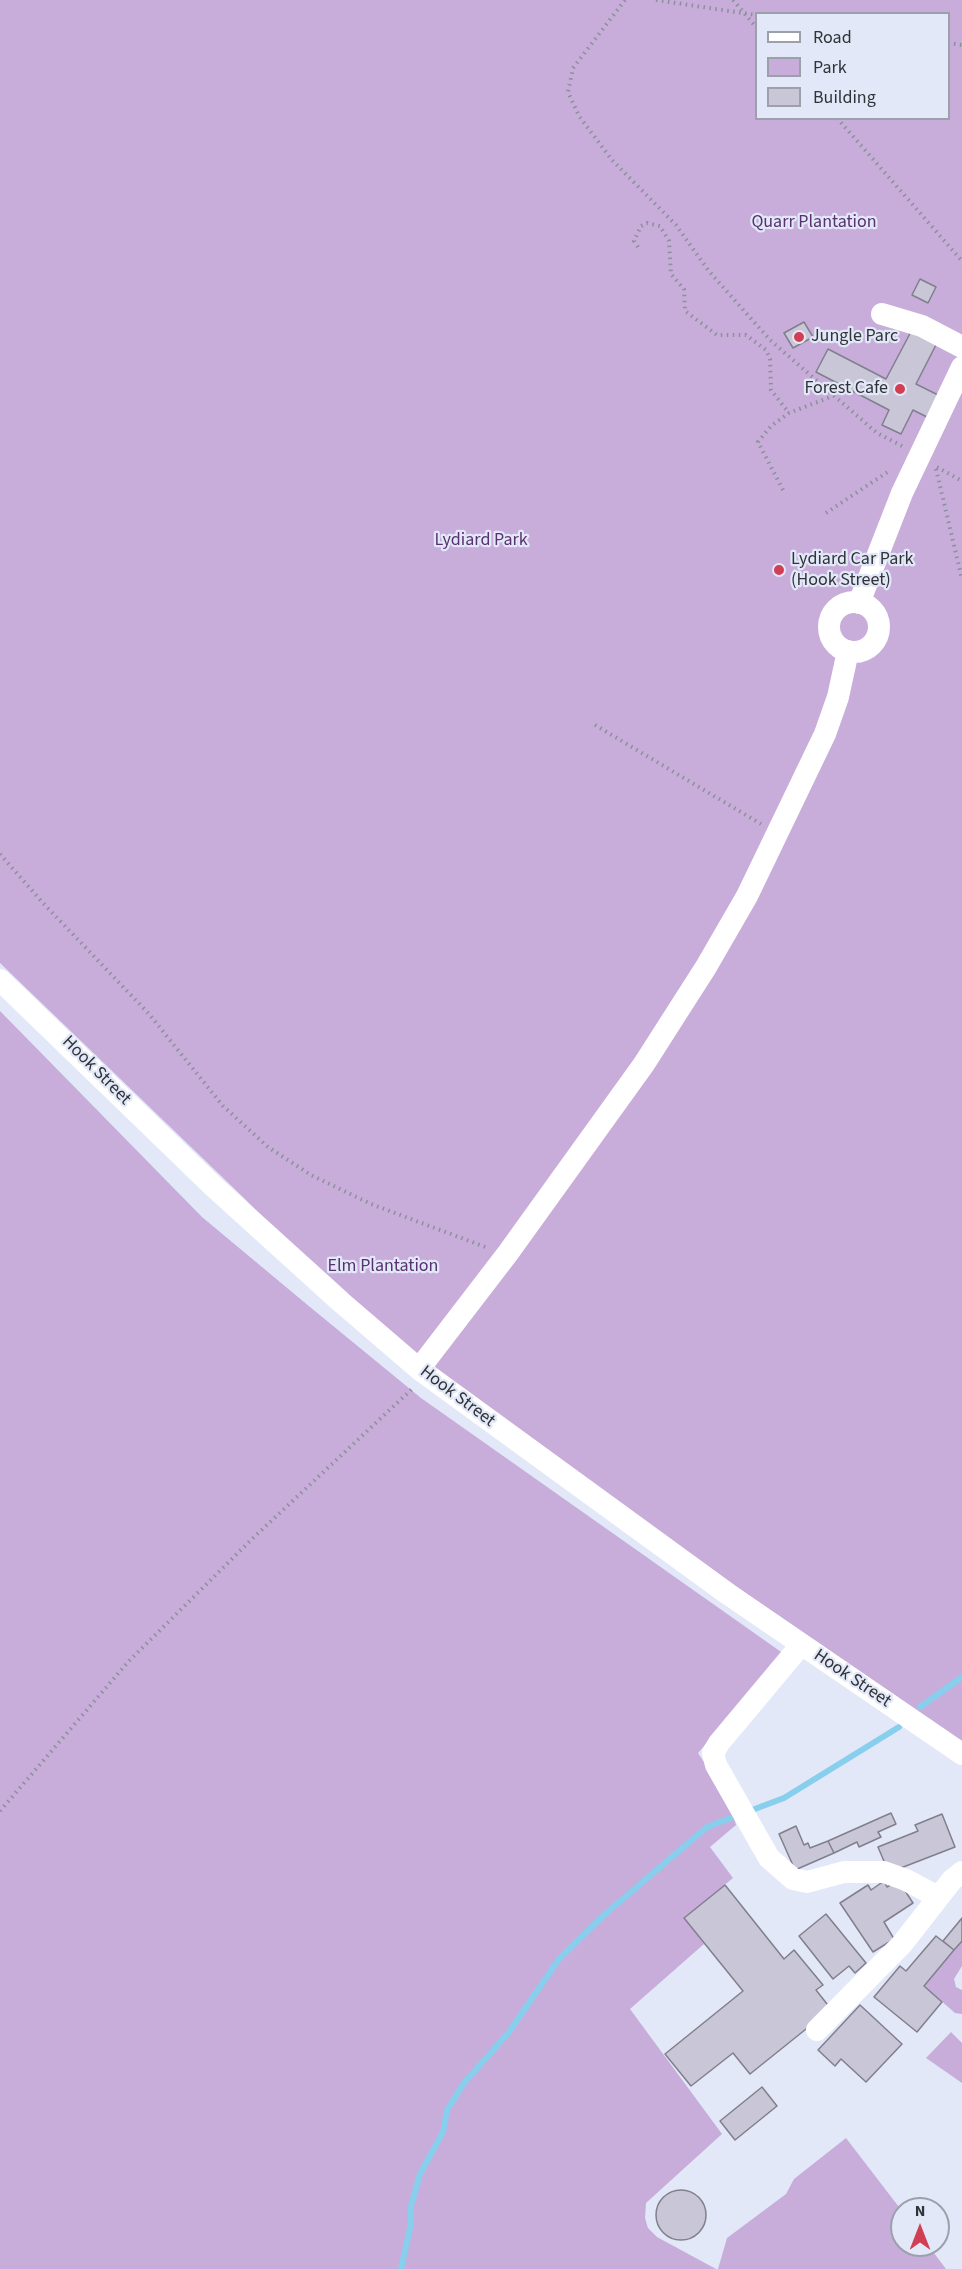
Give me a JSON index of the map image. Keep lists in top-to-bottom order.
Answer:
{
  "streets": {
    "street": ["Hook Street"]
  },
  "parks": ["Quarr Plantation", "Lydiard Park", "Elm Plantation"],
  "places": ["Jungle Parc", "Forest Cafe", "Lydiard Car Park (Hook Street)"],
  "legend": ["Road", "Park", "Building"],
  "north": "top"
}
